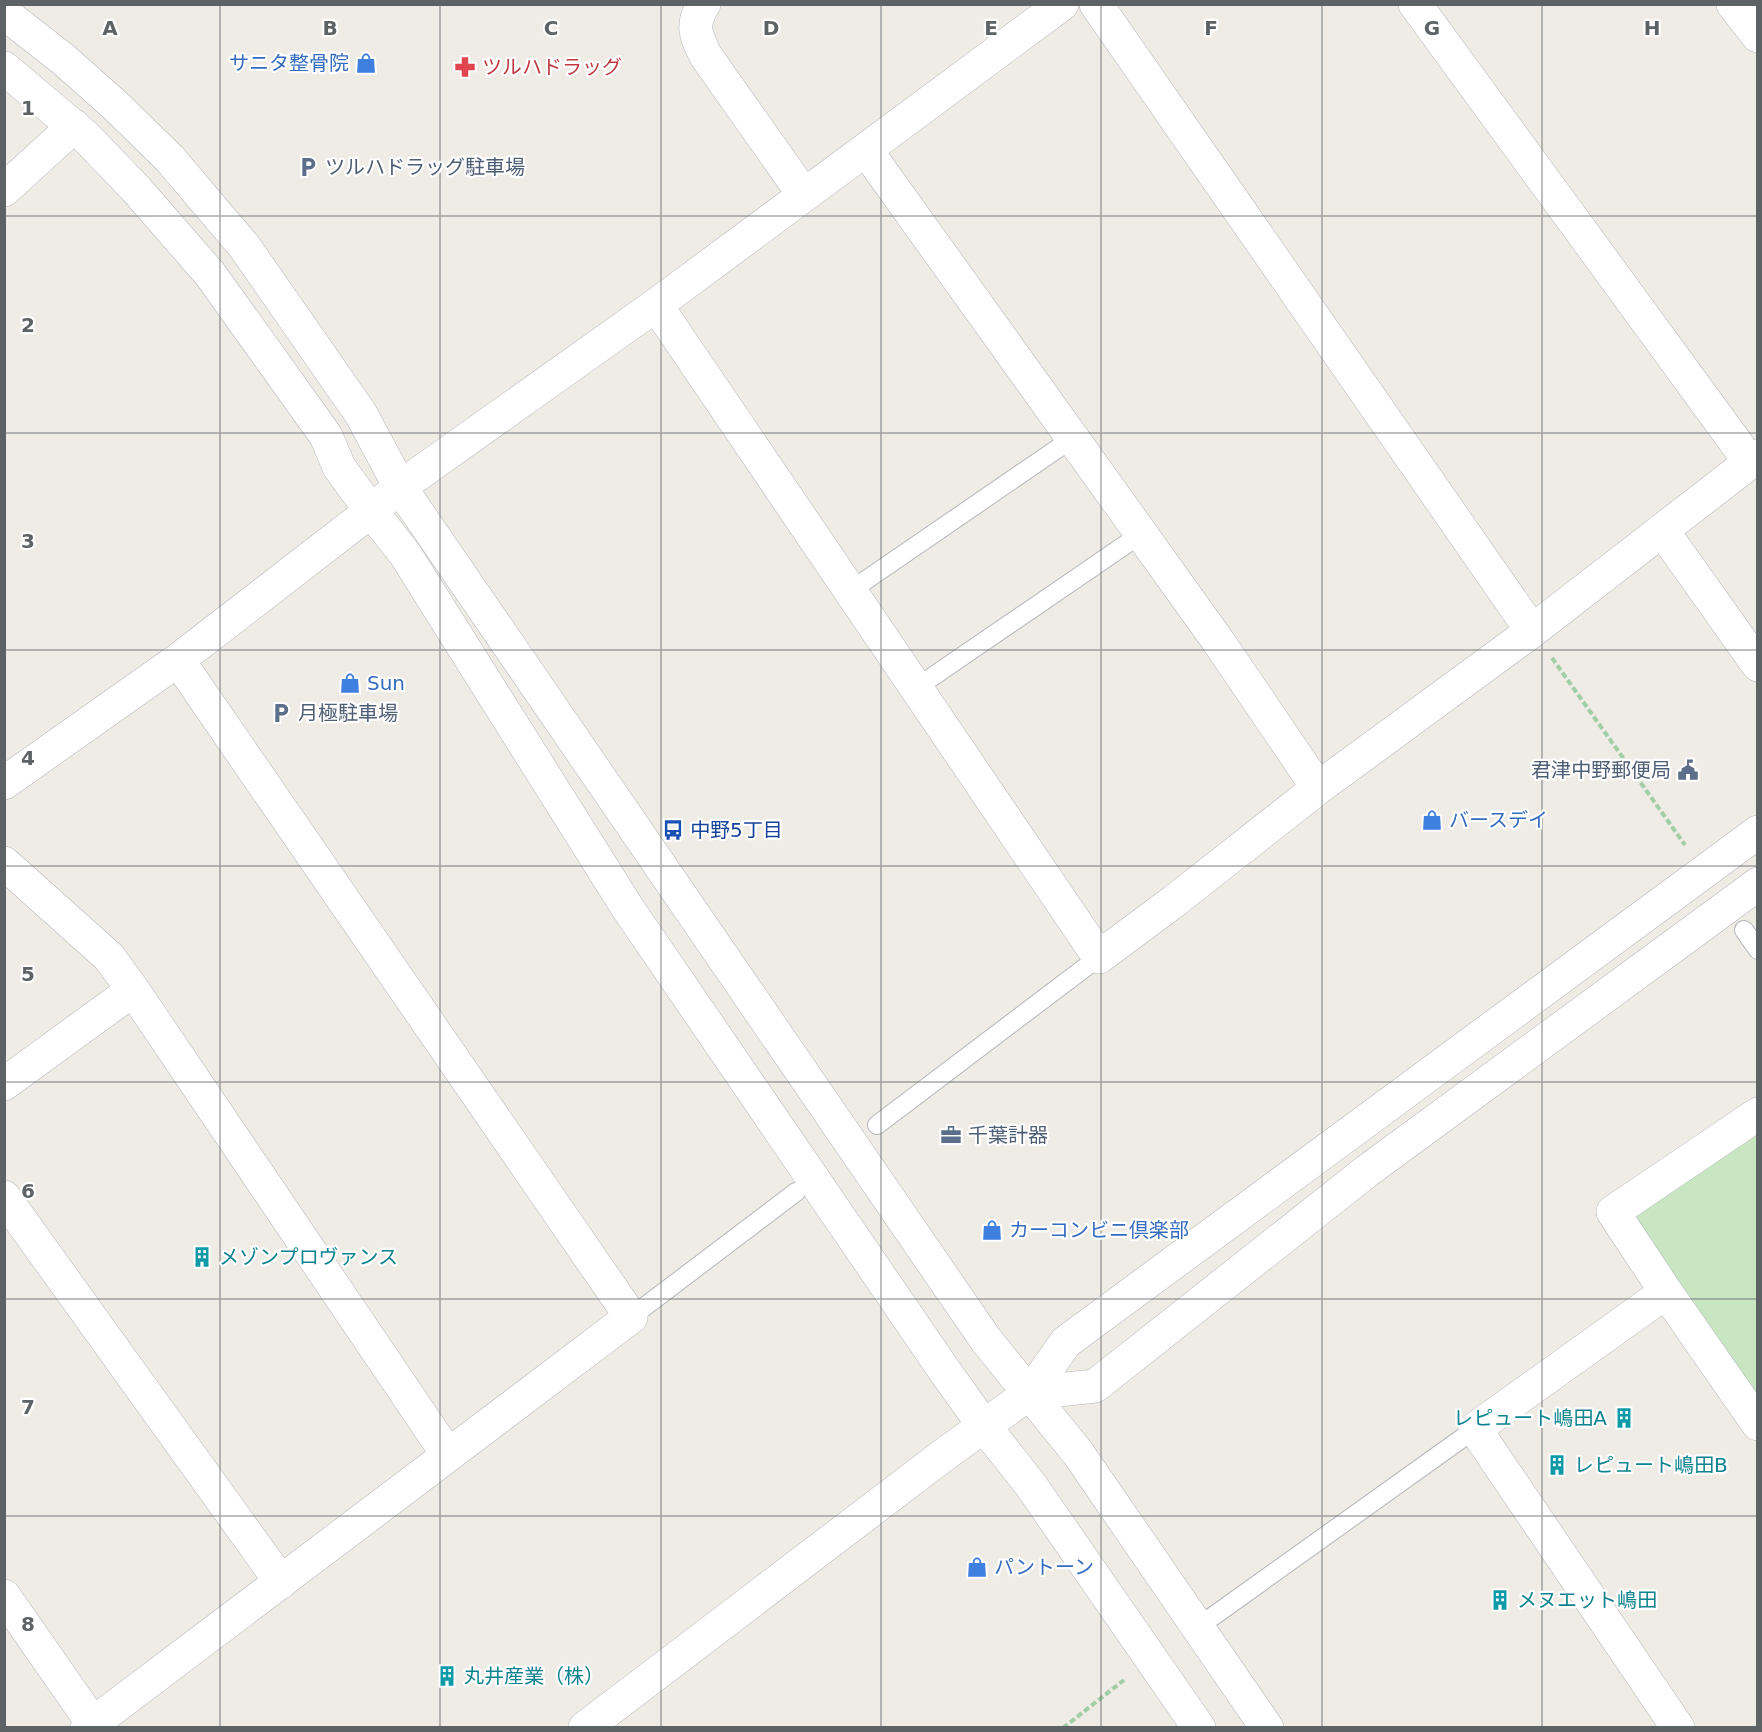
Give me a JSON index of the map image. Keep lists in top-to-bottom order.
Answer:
{
  "places": {
    "shop": [
      "サニタ整骨院",
      "Sun",
      "バースデイ",
      "カーコンビニ倶楽部",
      "パントーン"
    ],
    "pharmacy": ["ツルハドラッグ"],
    "parking": ["ツルハドラッグ駐車場", "月極駐車場"],
    "public building": ["君津中野郵便局"],
    "bus stop": ["中野5丁目"],
    "office": ["千葉計器"],
    "building": [
      "メゾンプロヴァンス",
      "レピュート嶋田A",
      "レピュート嶋田B",
      "メヌエット嶋田",
      "丸井産業（株）"
    ]
  },
  "grid": {
    "columns": [
      "A",
      "B",
      "C",
      "D",
      "E",
      "F",
      "G",
      "H"
    ],
    "rows": [
      "1",
      "2",
      "3",
      "4",
      "5",
      "6",
      "7",
      "8"
    ]
  }
}
